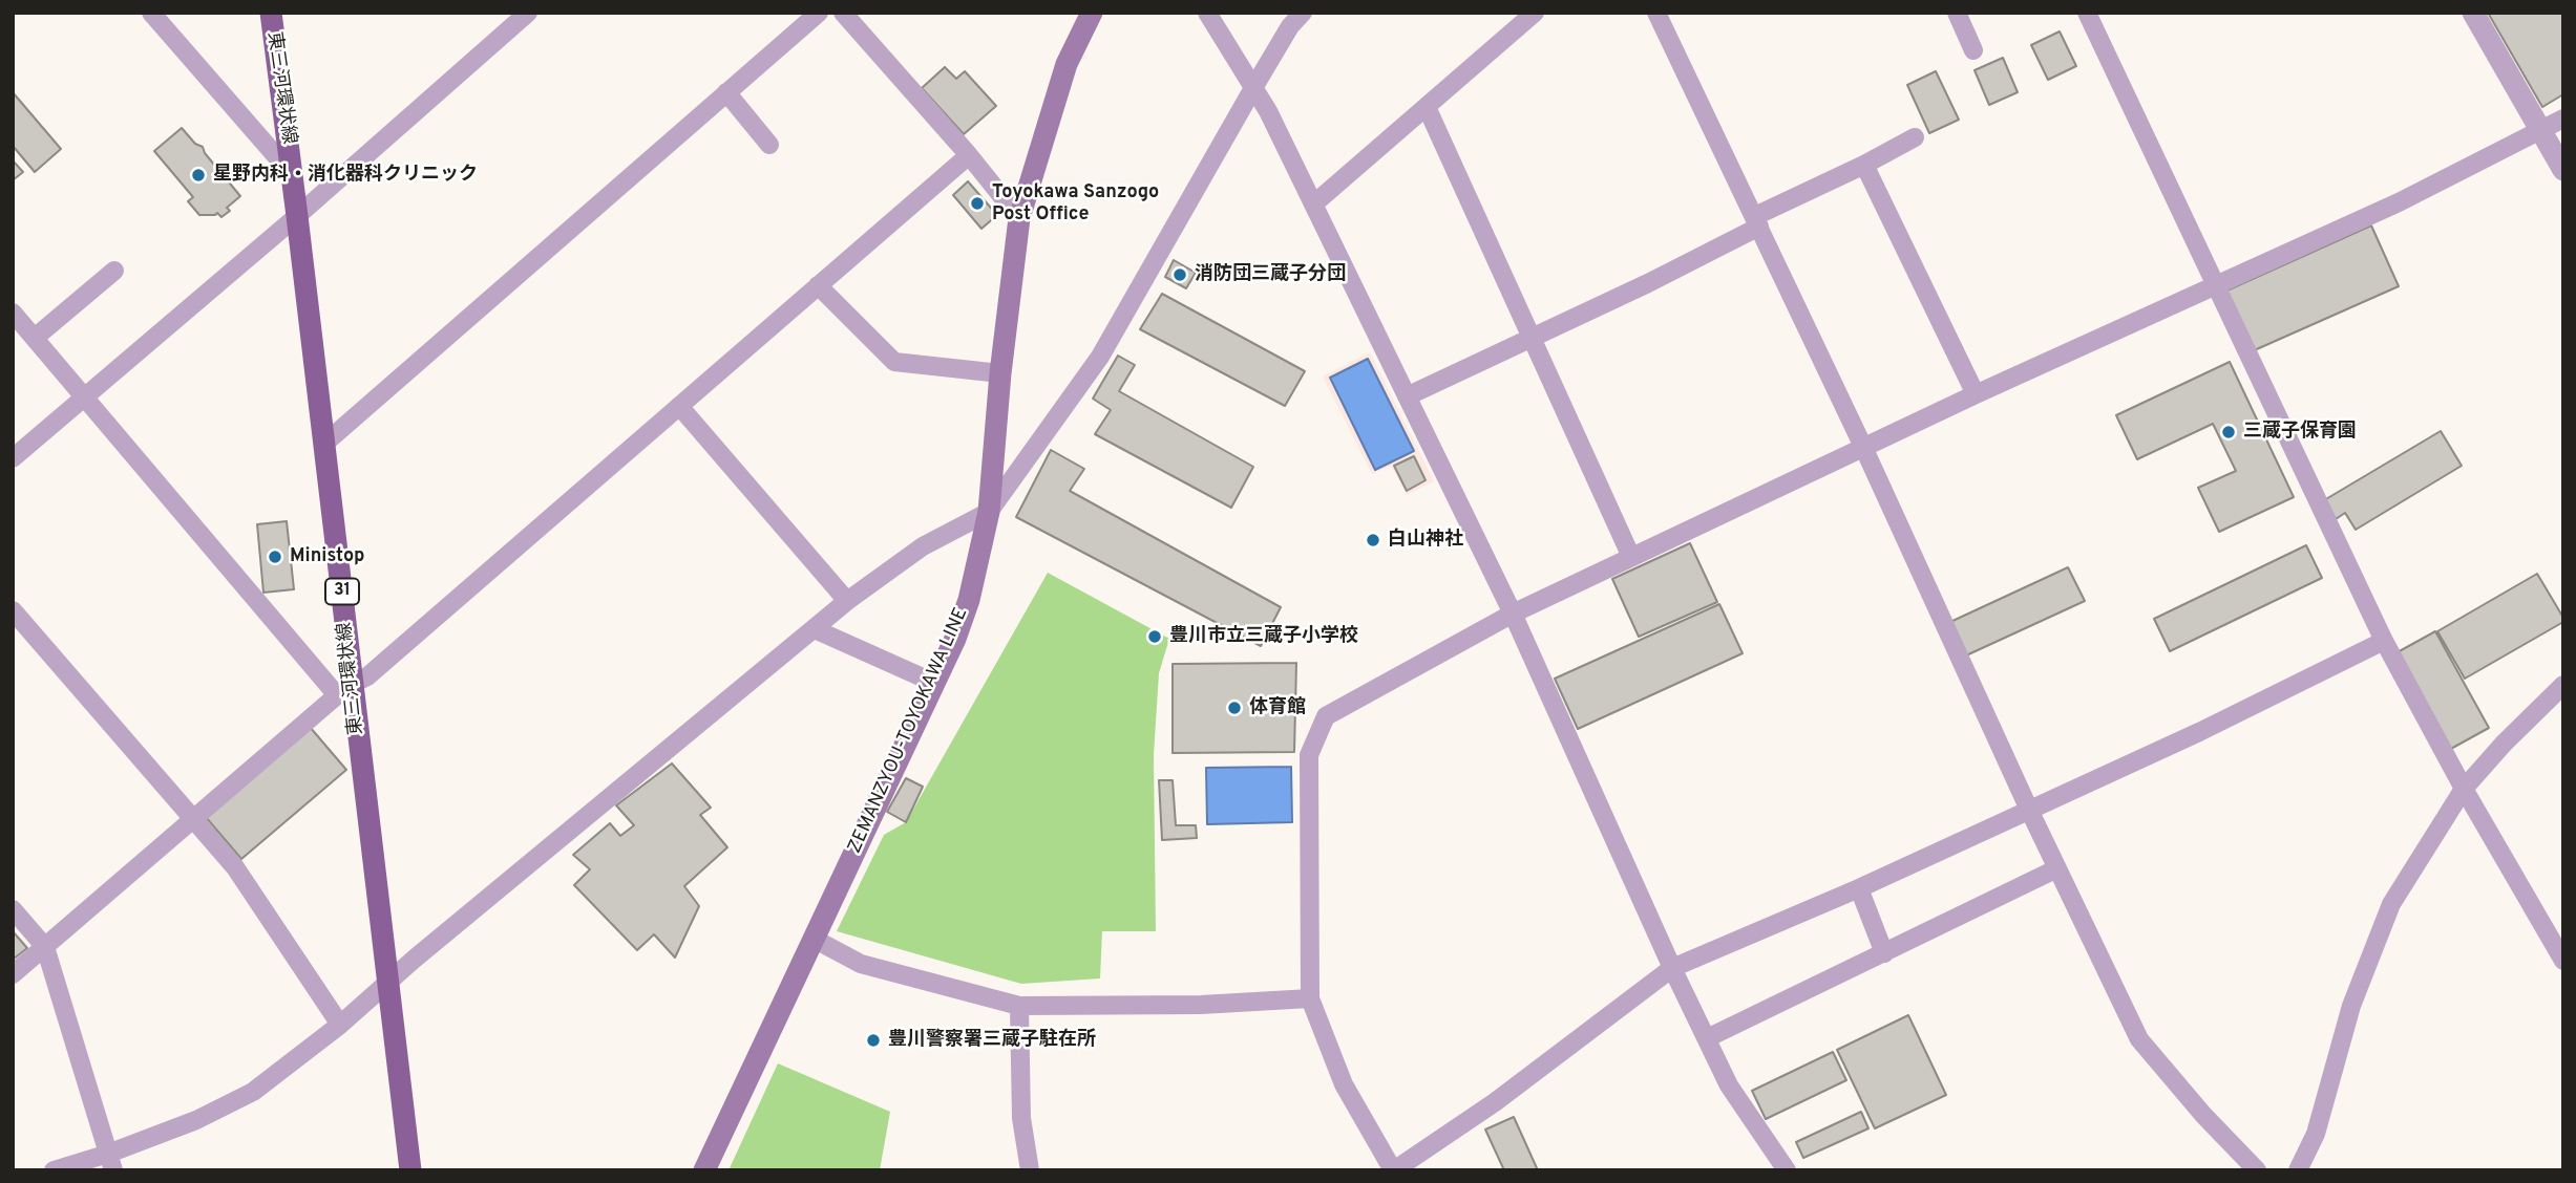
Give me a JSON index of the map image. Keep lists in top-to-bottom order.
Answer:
{
  "streets": {
    "main road": ["東三河環状線", "31", "ZEMANZYOU-TOYOKAWA LINE"]
  },
  "places": [
    "星野内科・消化器科クリニック",
    "Toyokawa Sanzogo Post Office",
    "消防団三蔵子分団",
    "三蔵子保育園",
    "白山神社",
    "Ministop",
    "豊川市立三蔵子小学校",
    "体育館",
    "豊川警察署三蔵子駐在所"
  ]
}
